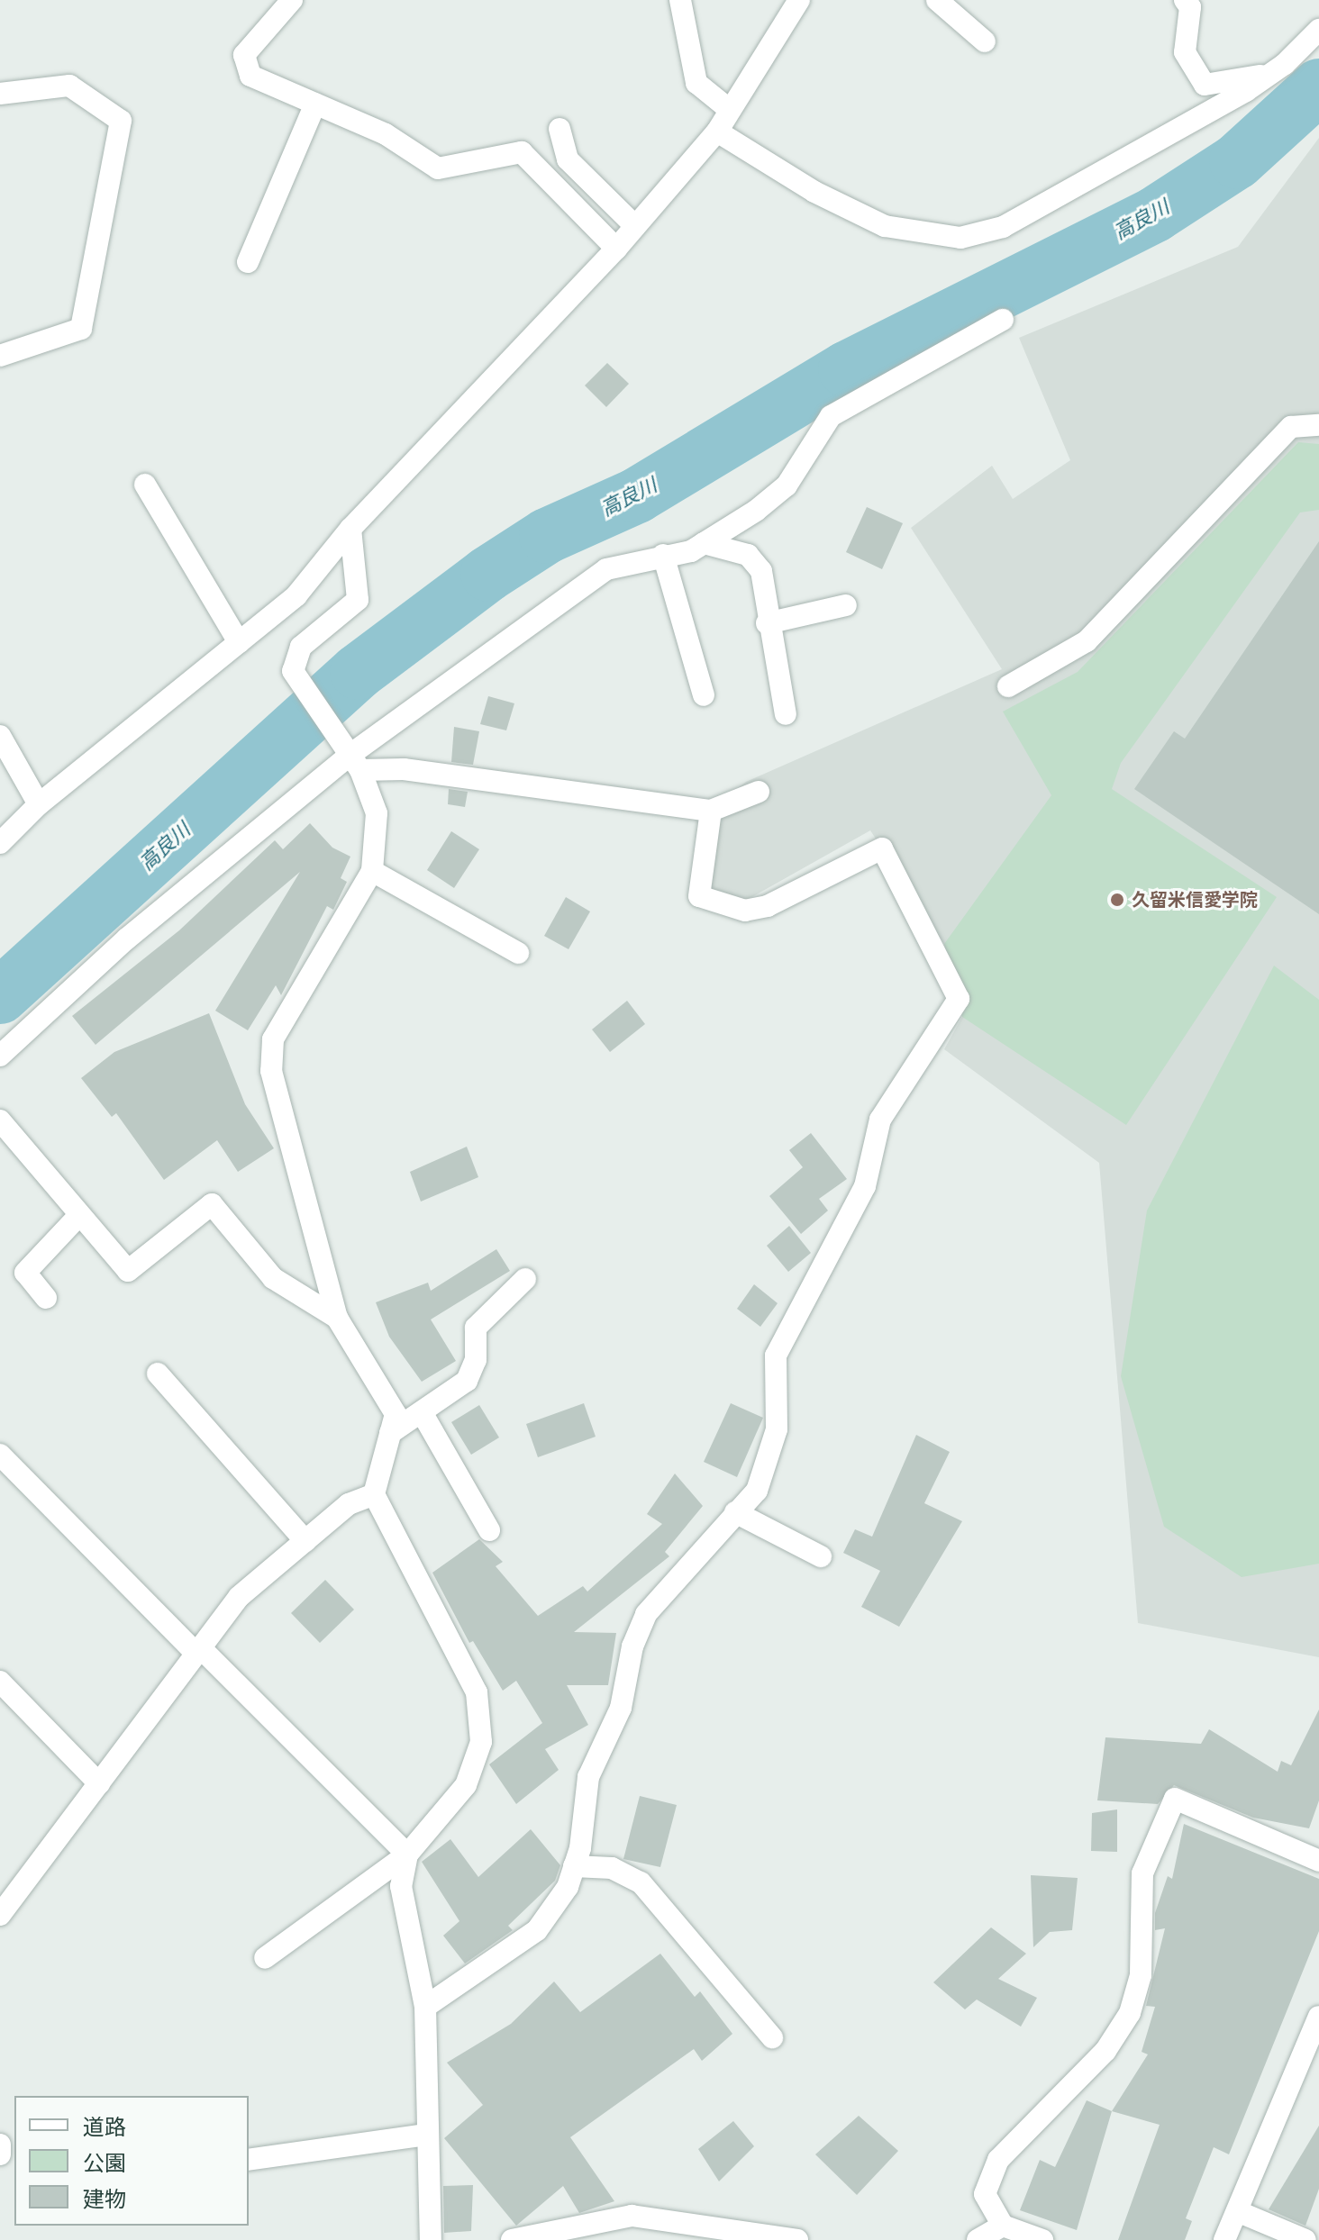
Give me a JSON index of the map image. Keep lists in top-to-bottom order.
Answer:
{
  "water": ["高良川"],
  "places": ["久留米信愛学院"],
  "legend": ["道路", "公園", "建物"]
}
